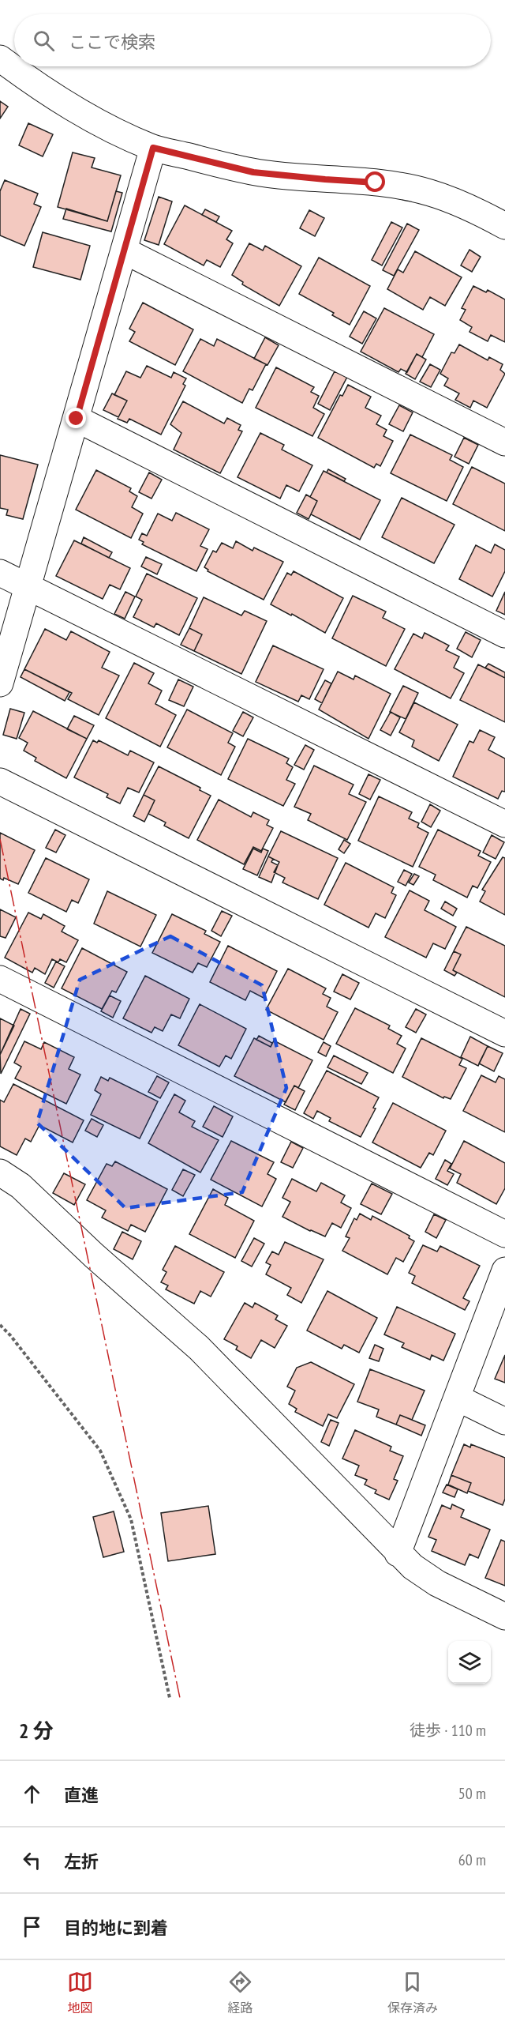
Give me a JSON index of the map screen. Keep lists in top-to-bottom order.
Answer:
{
  "page": {
    "search": "ここで検索",
    "heading": ["2 分", "徒歩 · 110 m"],
    "list": [
      ["直進", "50 m"],
      ["左折", "60 m"],
      "目的地に到着"
    ],
    "nav": ["地図", "経路", "保存済み"]
  }
}
